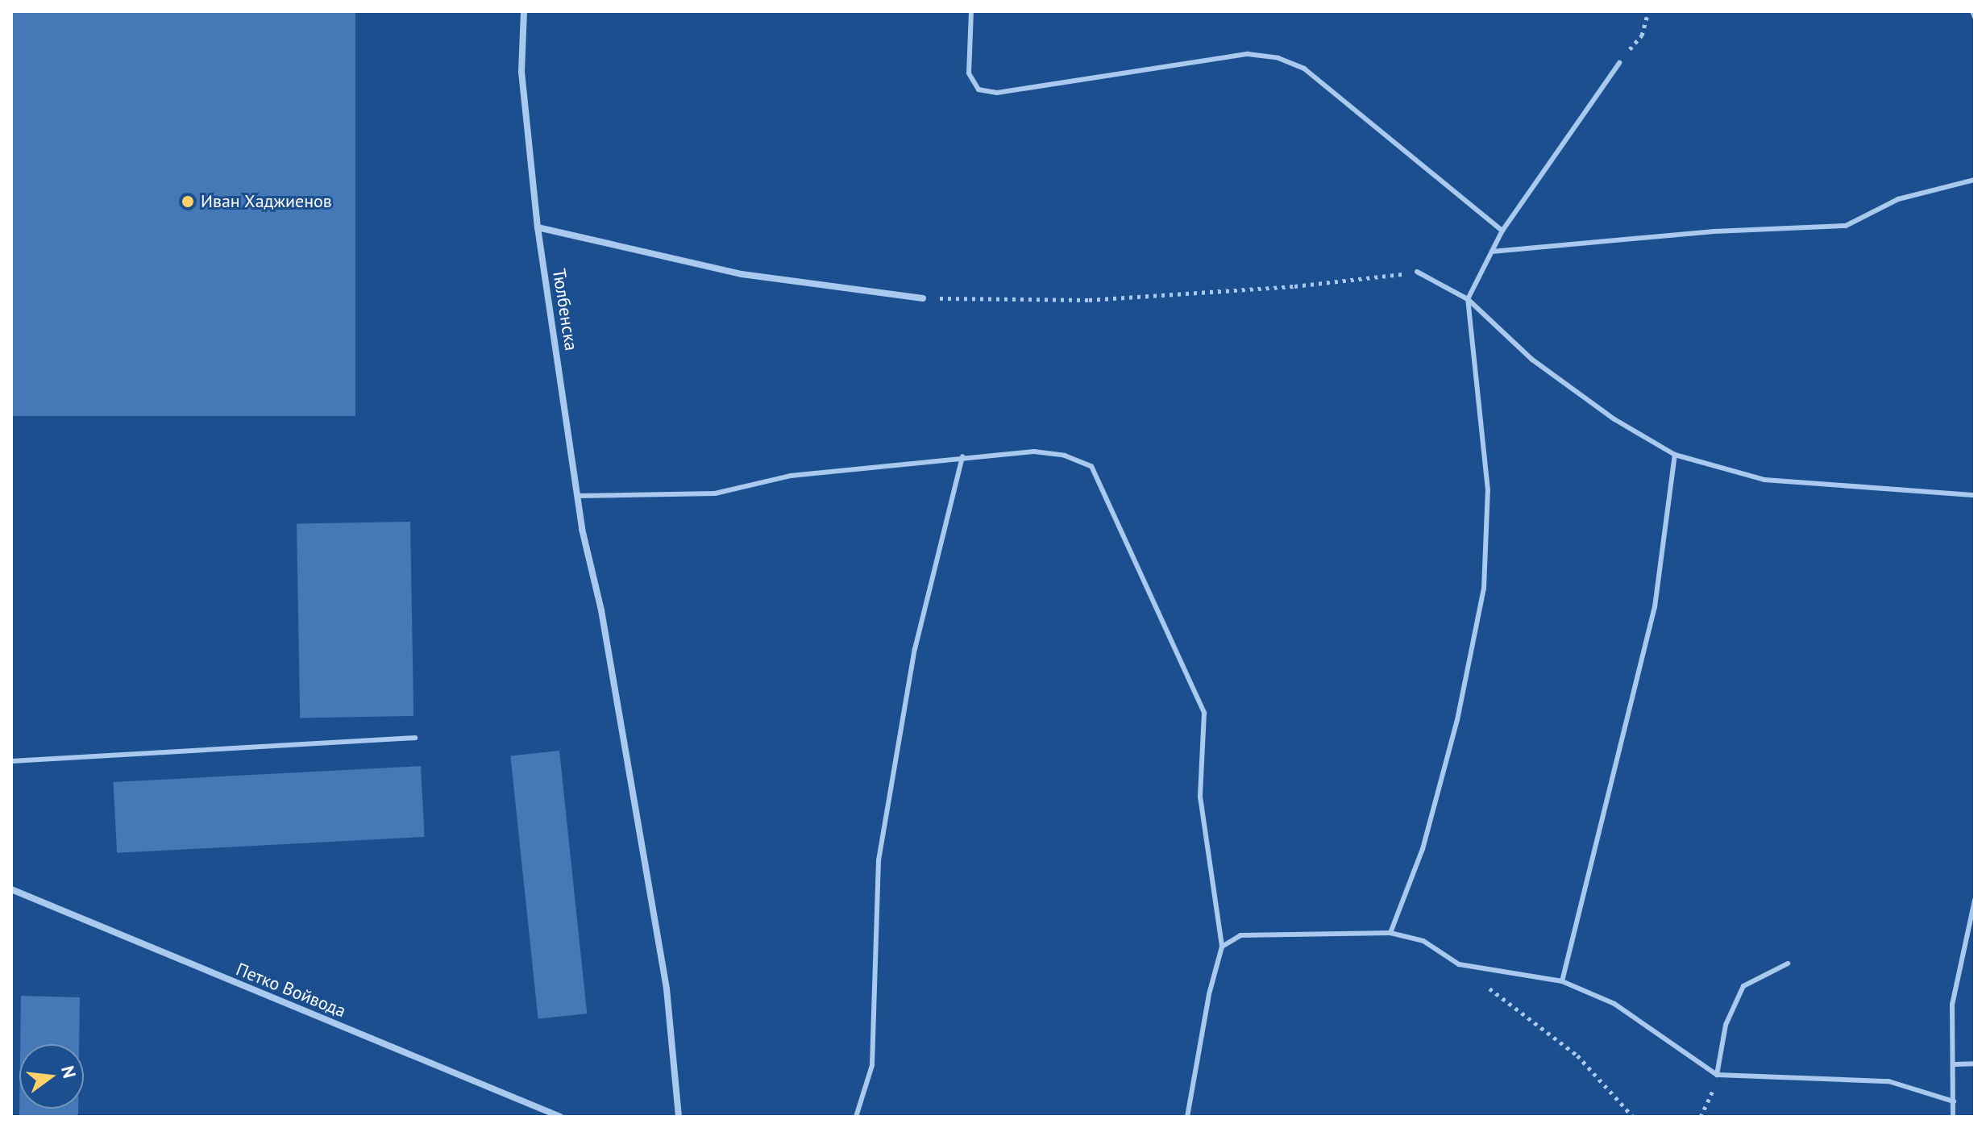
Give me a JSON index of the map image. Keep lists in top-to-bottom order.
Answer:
{
  "streets": {
    "street": ["Тюлбенска", "Петко Войвода"]
  },
  "places": ["Иван Хаджиенов"],
  "north": "right"
}
